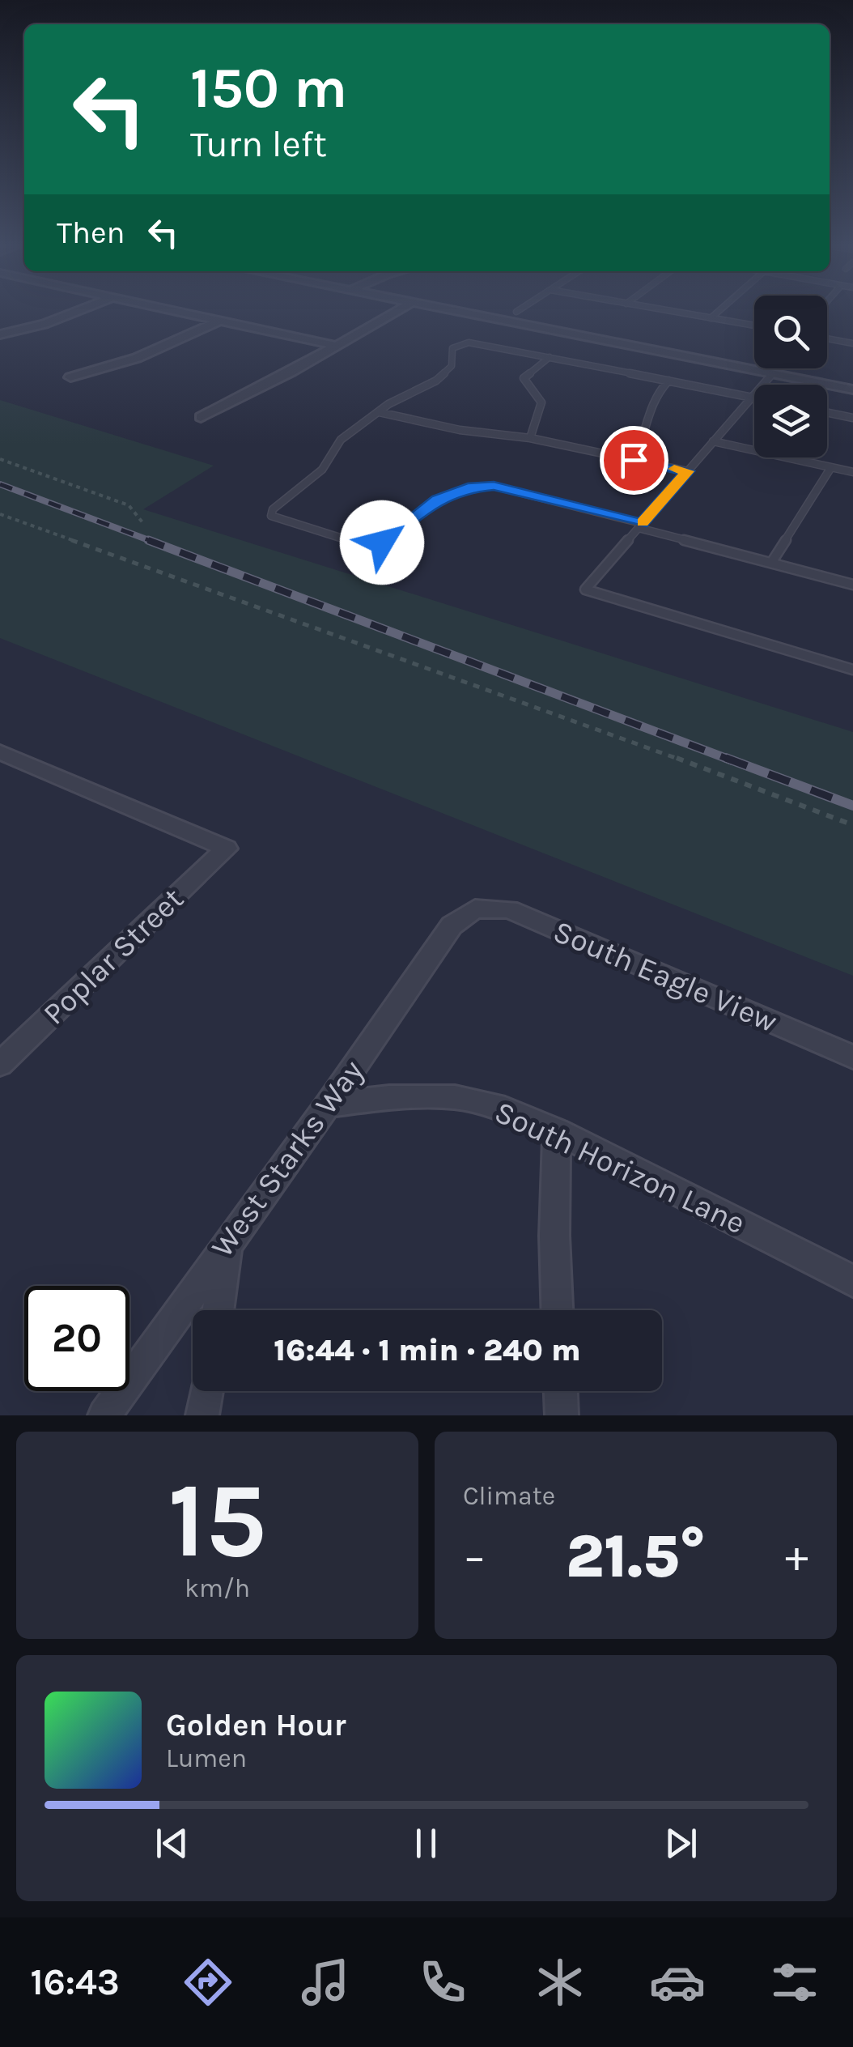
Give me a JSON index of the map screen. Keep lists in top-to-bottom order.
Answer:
{
  "streets": {
    "street": [
      "Poplar Street",
      "South Eagle View",
      "West Starks Way",
      "South Horizon Lane"
    ]
  },
  "crossings": [
    ["South Eagle View", "West Starks Way"],
    ["West Starks Way", "South Horizon Lane"]
  ],
  "page": {
    "turn": ["150 m", "Turn left"],
    "then": "Then",
    "limit": "20",
    "trip": "16:44 · 1 min · 240 m",
    "tile": [
      ["15", "km/h"],
      "Climate"
    ],
    "heat": ["−", "21.5°", "+"],
    "song": ["Golden Hour", "Lumen"],
    "tabs": "16:43"
  }
}
